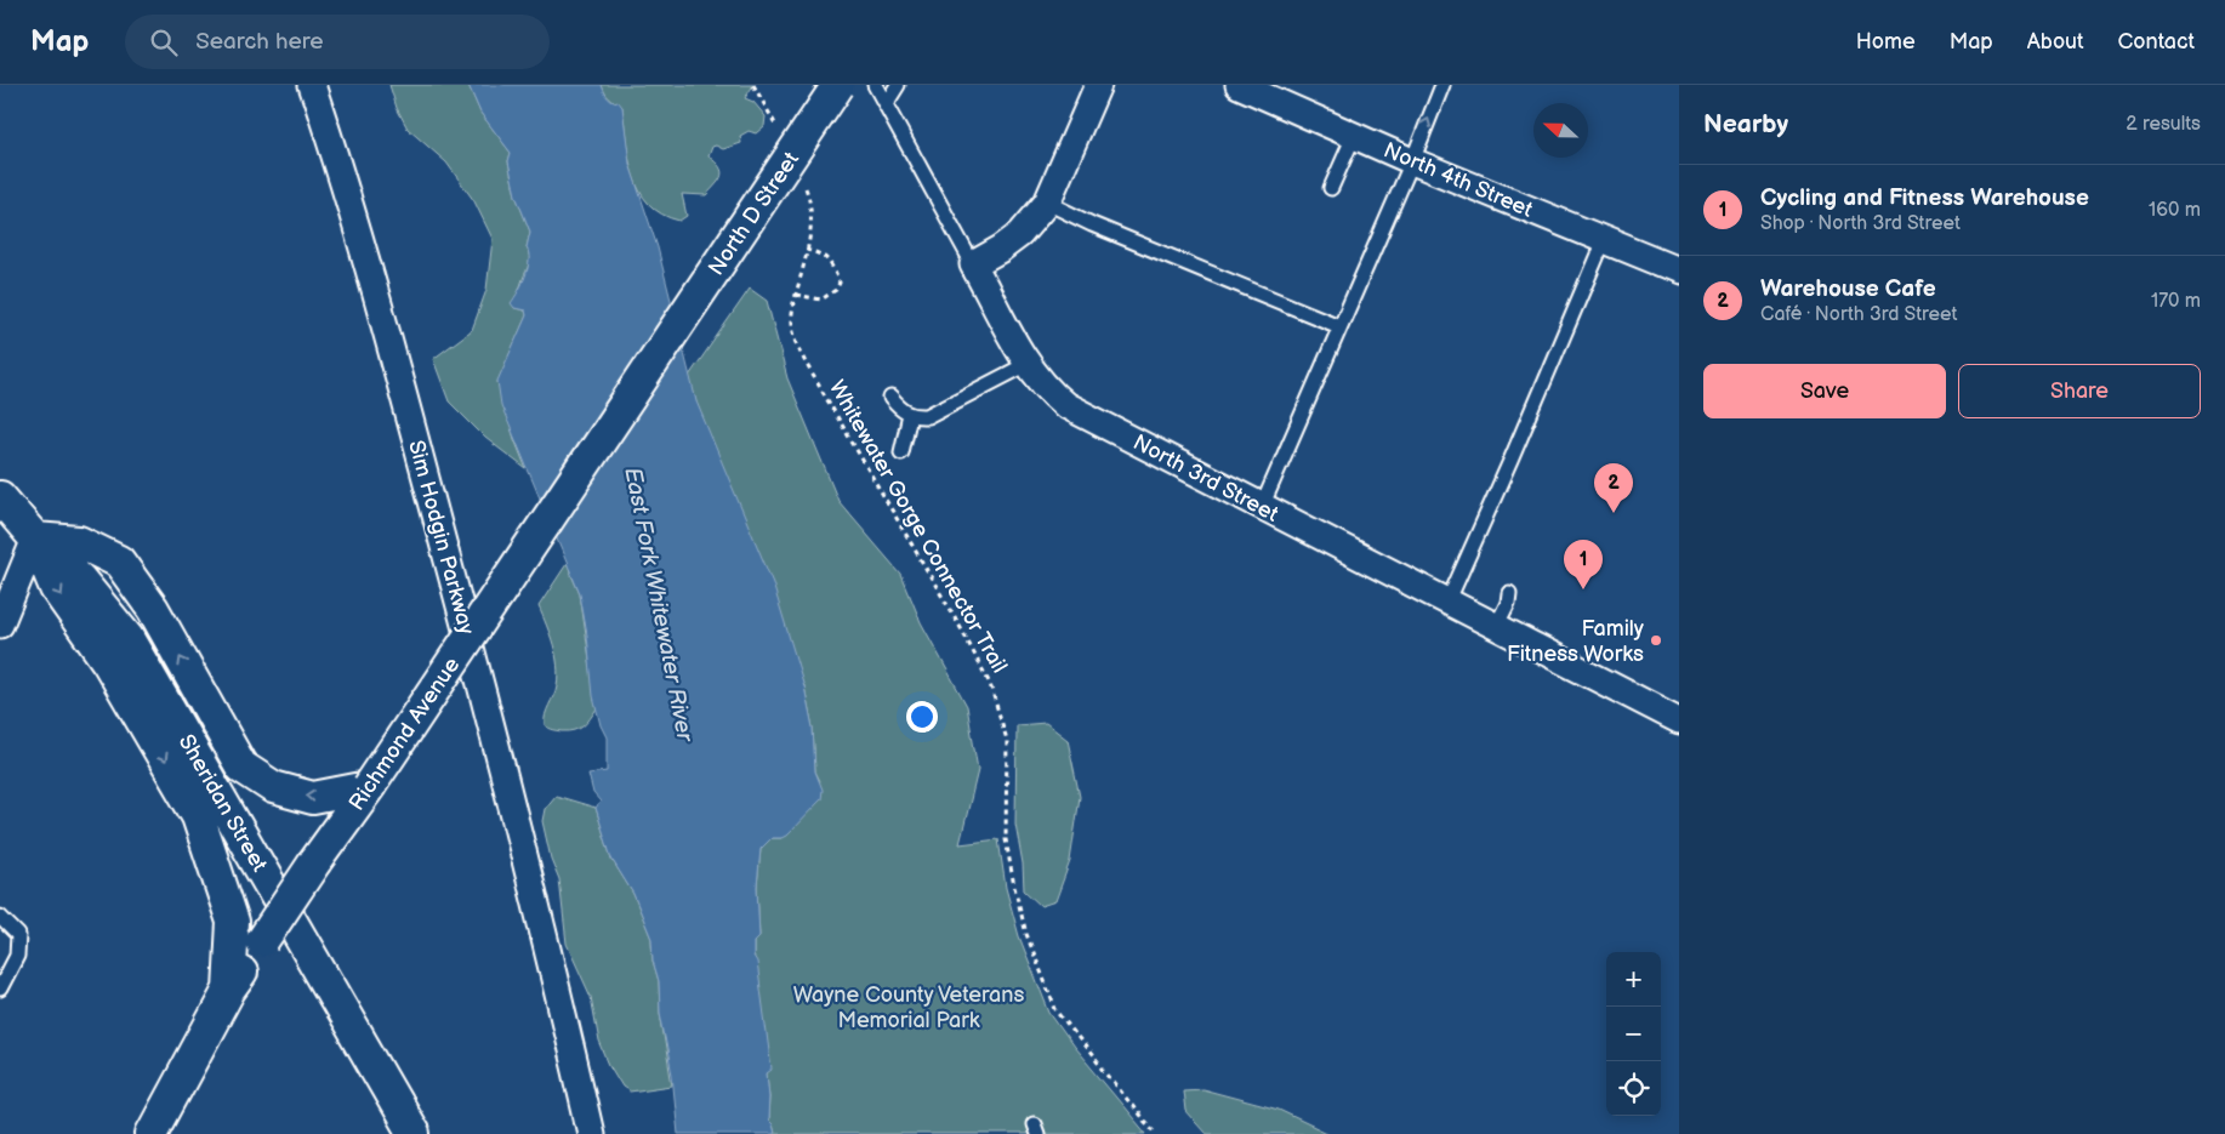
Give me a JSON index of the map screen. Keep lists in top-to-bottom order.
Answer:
{
  "streets": {
    "street": [
      "North 4th Street",
      "North D Street",
      "North 3rd Street",
      "Sim Hodgin Parkway",
      "Richmond Avenue",
      "Sheridan Street"
    ],
    "path": ["Whitewater Gorge Connector Trail"]
  },
  "crossings": [
    ["North D Street", "Richmond Avenue"]
  ],
  "water": ["East Fork Whitewater River"],
  "parks": ["Wayne County Veterans Memorial Park"],
  "places": ["Family Fitness Works"],
  "north": "left",
  "page": {
    "header": "Map",
    "search": "Search here",
    "nav": [
      "Home",
      "Map",
      "About",
      "Contact"
    ],
    "heading": ["Nearby", "2 results"],
    "list": [
      {
        "mark": "1",
        "name": "Cycling and Fitness Warehouse",
        "note": "Shop · North 3rd Street",
        "value": "160 m"
      },
      {
        "mark": "2",
        "name": "Warehouse Cafe",
        "note": "Café · North 3rd Street",
        "value": "170 m"
      }
    ],
    "buttons": ["Save", "Share"],
    "pins": ["2", "1"],
    "map_buttons": ["+", "−"]
  }
}
